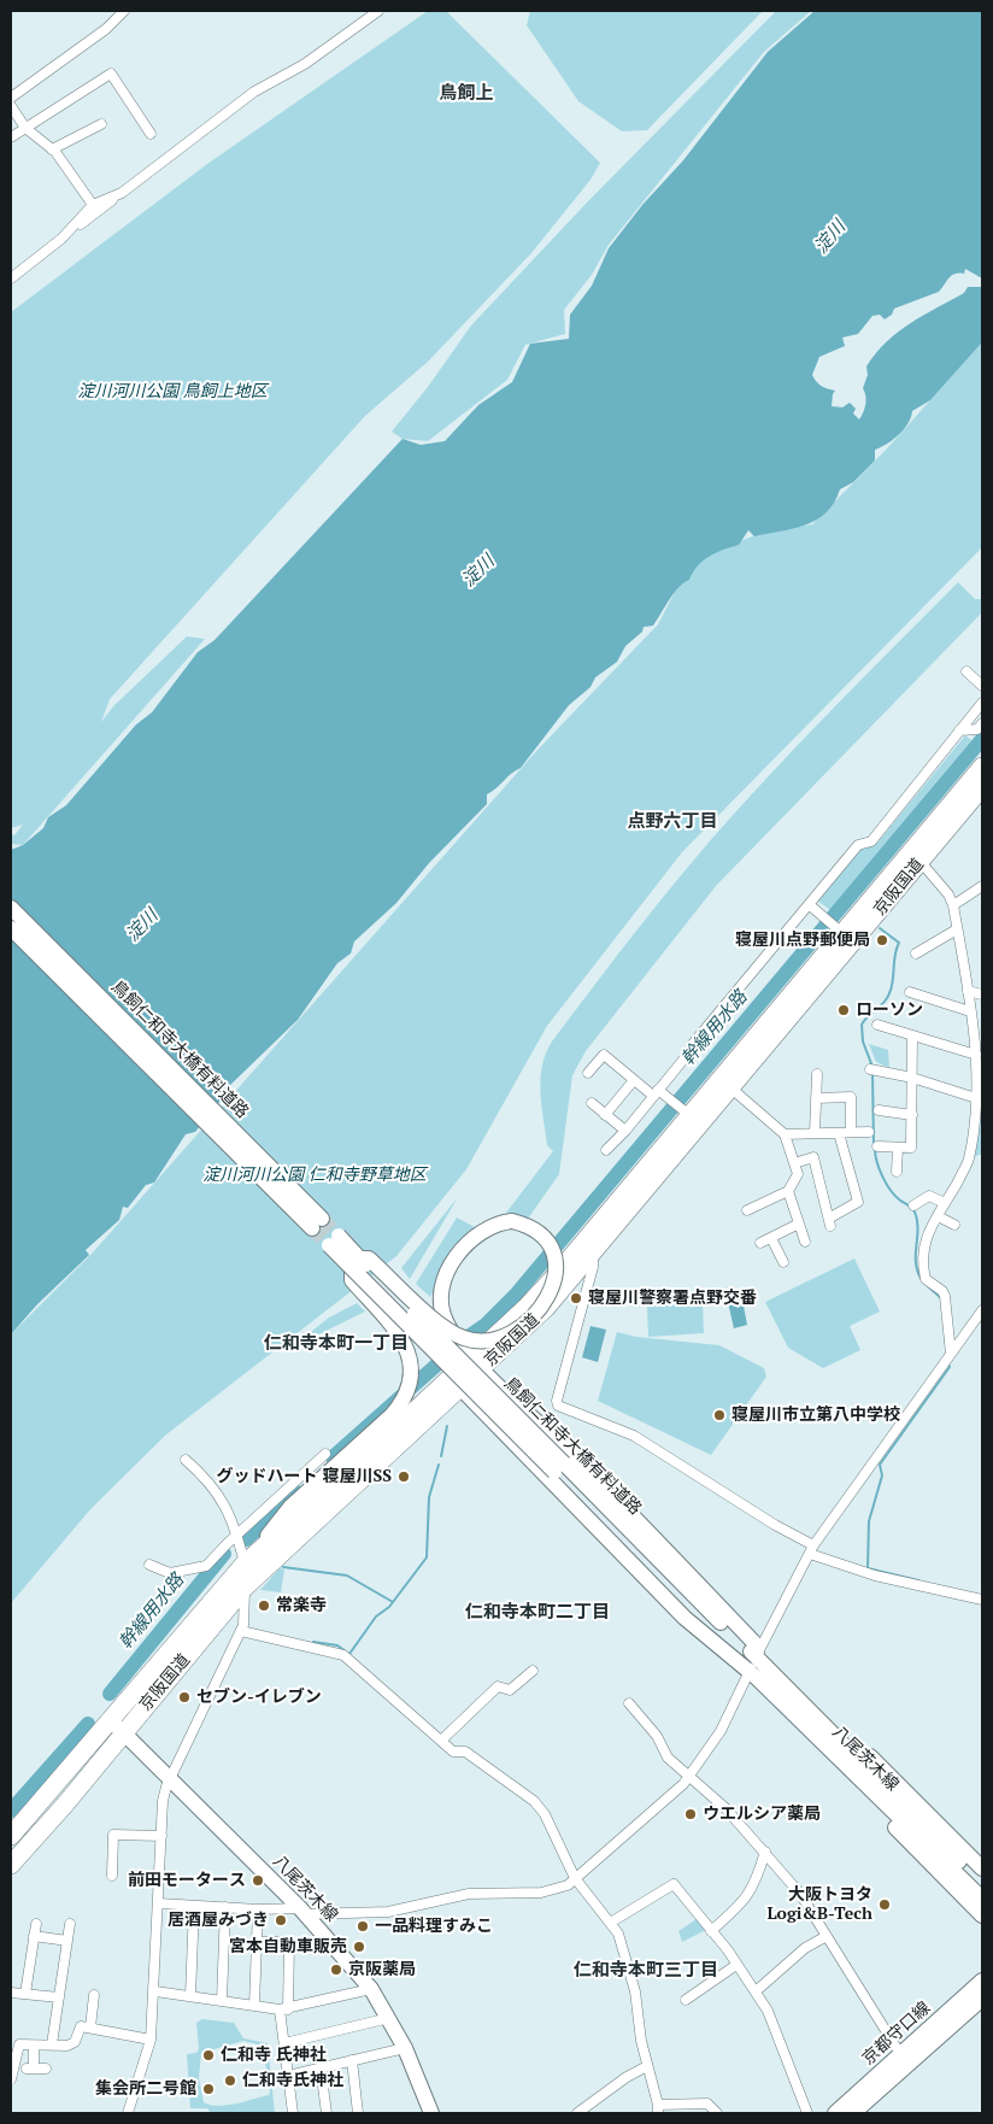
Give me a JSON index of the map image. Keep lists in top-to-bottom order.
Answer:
{
  "streets": {
    "highway": ["京阪国道"],
    "main road": ["鳥飼仁和寺大橋有料道路", "八尾茨木線", "京都守口線"]
  },
  "crossings": [
    ["京阪国道", "八尾茨木線"],
    ["鳥飼仁和寺大橋有料道路", "八尾茨木線"]
  ],
  "districts": [
    "鳥飼上",
    "点野六丁目",
    "仁和寺本町一丁目",
    "仁和寺本町二丁目",
    "仁和寺本町三丁目"
  ],
  "water": ["淀川", "幹線用水路"],
  "parks": ["淀川河川公園 鳥飼上地区", "淀川河川公園 仁和寺野草地区"],
  "places": [
    "寝屋川点野郵便局",
    "ローソン",
    "寝屋川警察署点野交番",
    "寝屋川市立第八中学校",
    "グッドハート 寝屋川SS",
    "常楽寺",
    "セブン-イレブン",
    "ウエルシア薬局",
    "前田モータース",
    "大阪トヨタ Logi&B-Tech",
    "居酒屋みづき",
    "一品料理すみこ",
    "宮本自動車販売",
    "京阪薬局",
    "仁和寺 氏神社",
    "仁和寺氏神社",
    "集会所二号館"
  ]
}
